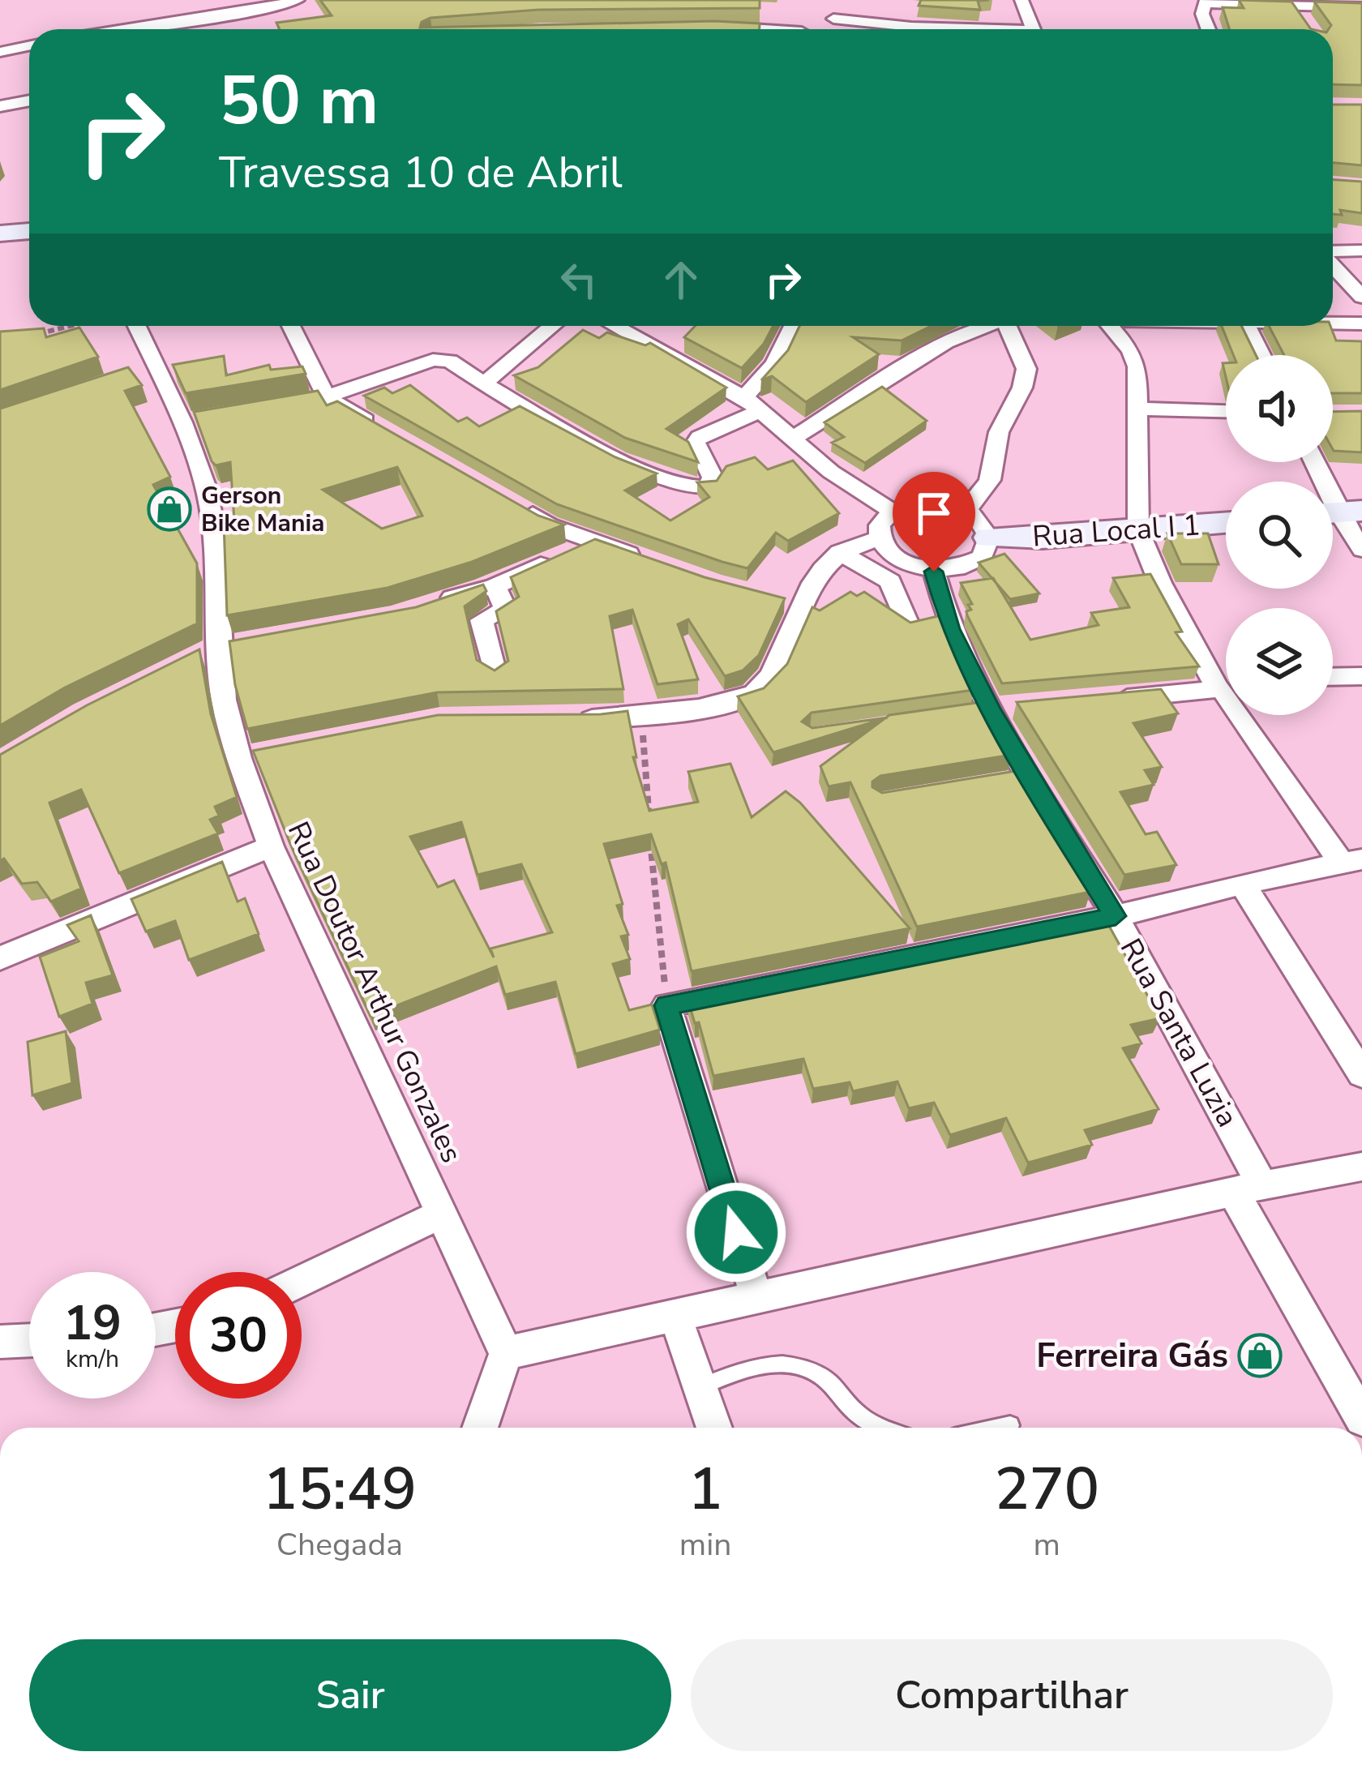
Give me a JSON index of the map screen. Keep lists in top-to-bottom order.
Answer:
{
  "streets": {
    "street": ["Rua Local I 1", "Rua Doutor Arthur Gonzales", "Rua Santa Luzia"]
  },
  "crossings": [
    ["Rua Local I 1", "Rua Santa Luzia"]
  ],
  "places": {
    "shop": ["Gerson Bike Mania", "Ferreira Gás"]
  },
  "page": {
    "turn": ["50 m", "Travessa 10 de Abril"],
    "speed": "19 km/h",
    "limit": "30",
    "eta": [
      "15:49",
      "Chegada",
      "1",
      "min",
      "270",
      "m"
    ],
    "buttons": ["Sair", "Compartilhar"]
  }
}
